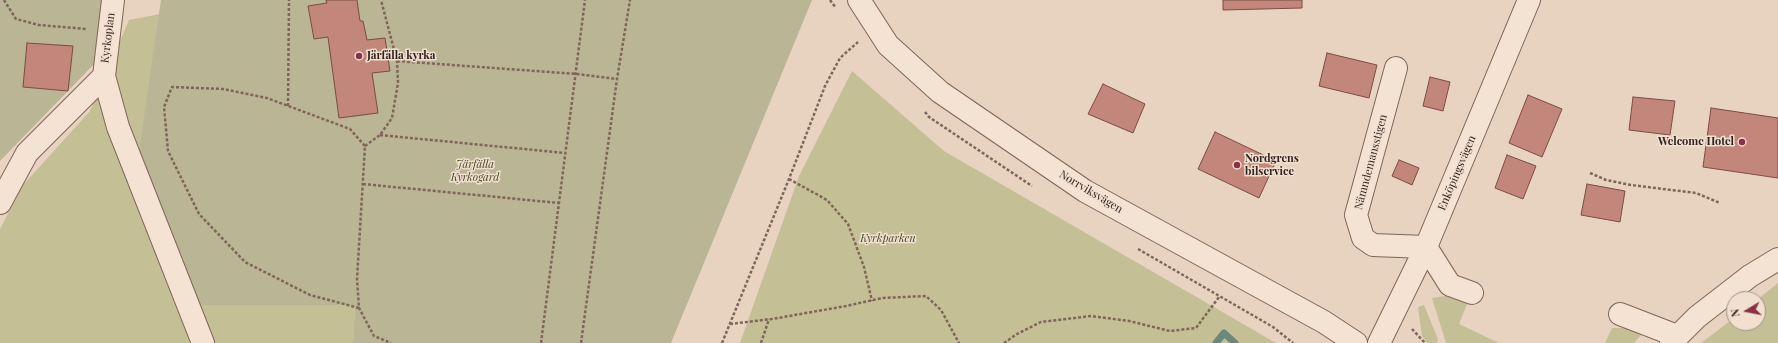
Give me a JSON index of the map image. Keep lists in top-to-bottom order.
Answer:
{
  "streets": {
    "street": [
      "Kyrkoplan",
      "Nämndemansstigen",
      "Enköpingsvägen",
      "Norrviksvägen"
    ]
  },
  "crossings": [
    ["Nämndemansstigen", "Enköpingsvägen"]
  ],
  "parks": ["Järfälla Kyrkogård", "Kyrkparken"],
  "places": ["Järfälla kyrka", "Welcome Hotel", "Nordgrens bilservice"],
  "north": "left"
}
